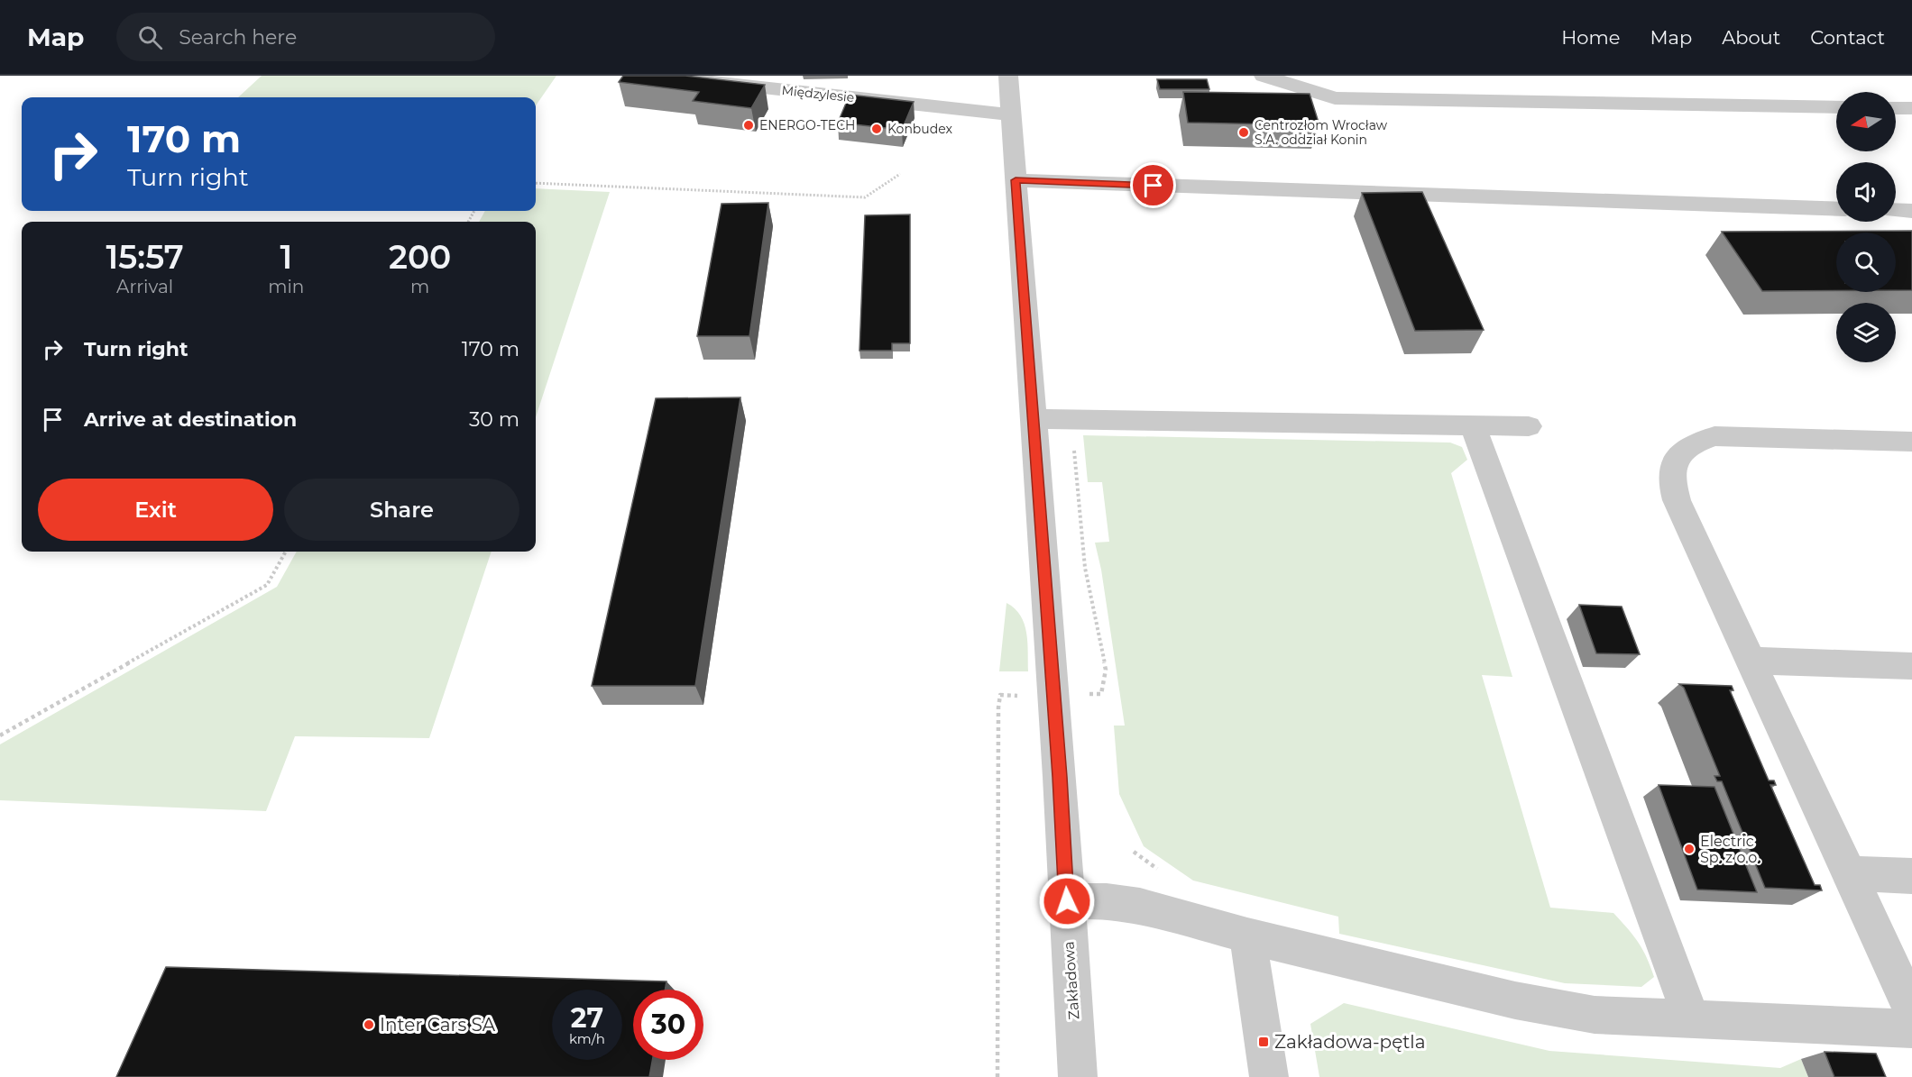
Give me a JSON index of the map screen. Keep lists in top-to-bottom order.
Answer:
{
  "streets": {
    "street": ["Międzylesie", "Zakładowa"]
  },
  "crossings": [
    ["Międzylesie", "Zakładowa"]
  ],
  "places": {
    "other": [
      "ENERGO-TECH",
      "Konbudex",
      "Centrozłom Wrocław S.A. oddział Konin",
      "Electric Sp. z o.o.",
      "Inter Cars SA"
    ],
    "transit": ["Zakładowa-pętla"]
  },
  "north": "left",
  "page": {
    "header": "Map",
    "search": "Search here",
    "nav": [
      "Home",
      "Map",
      "About",
      "Contact"
    ],
    "turn": ["170 m", "Turn right"],
    "eta": [
      "15:57",
      "Arrival",
      "1",
      "min",
      "200",
      "m"
    ],
    "list": [
      {
        "name": "Turn right",
        "value": "170 m"
      },
      {
        "name": "Arrive at destination",
        "value": "30 m"
      }
    ],
    "buttons": ["Exit", "Share"],
    "speed": "27 km/h",
    "limit": "30"
  }
}
